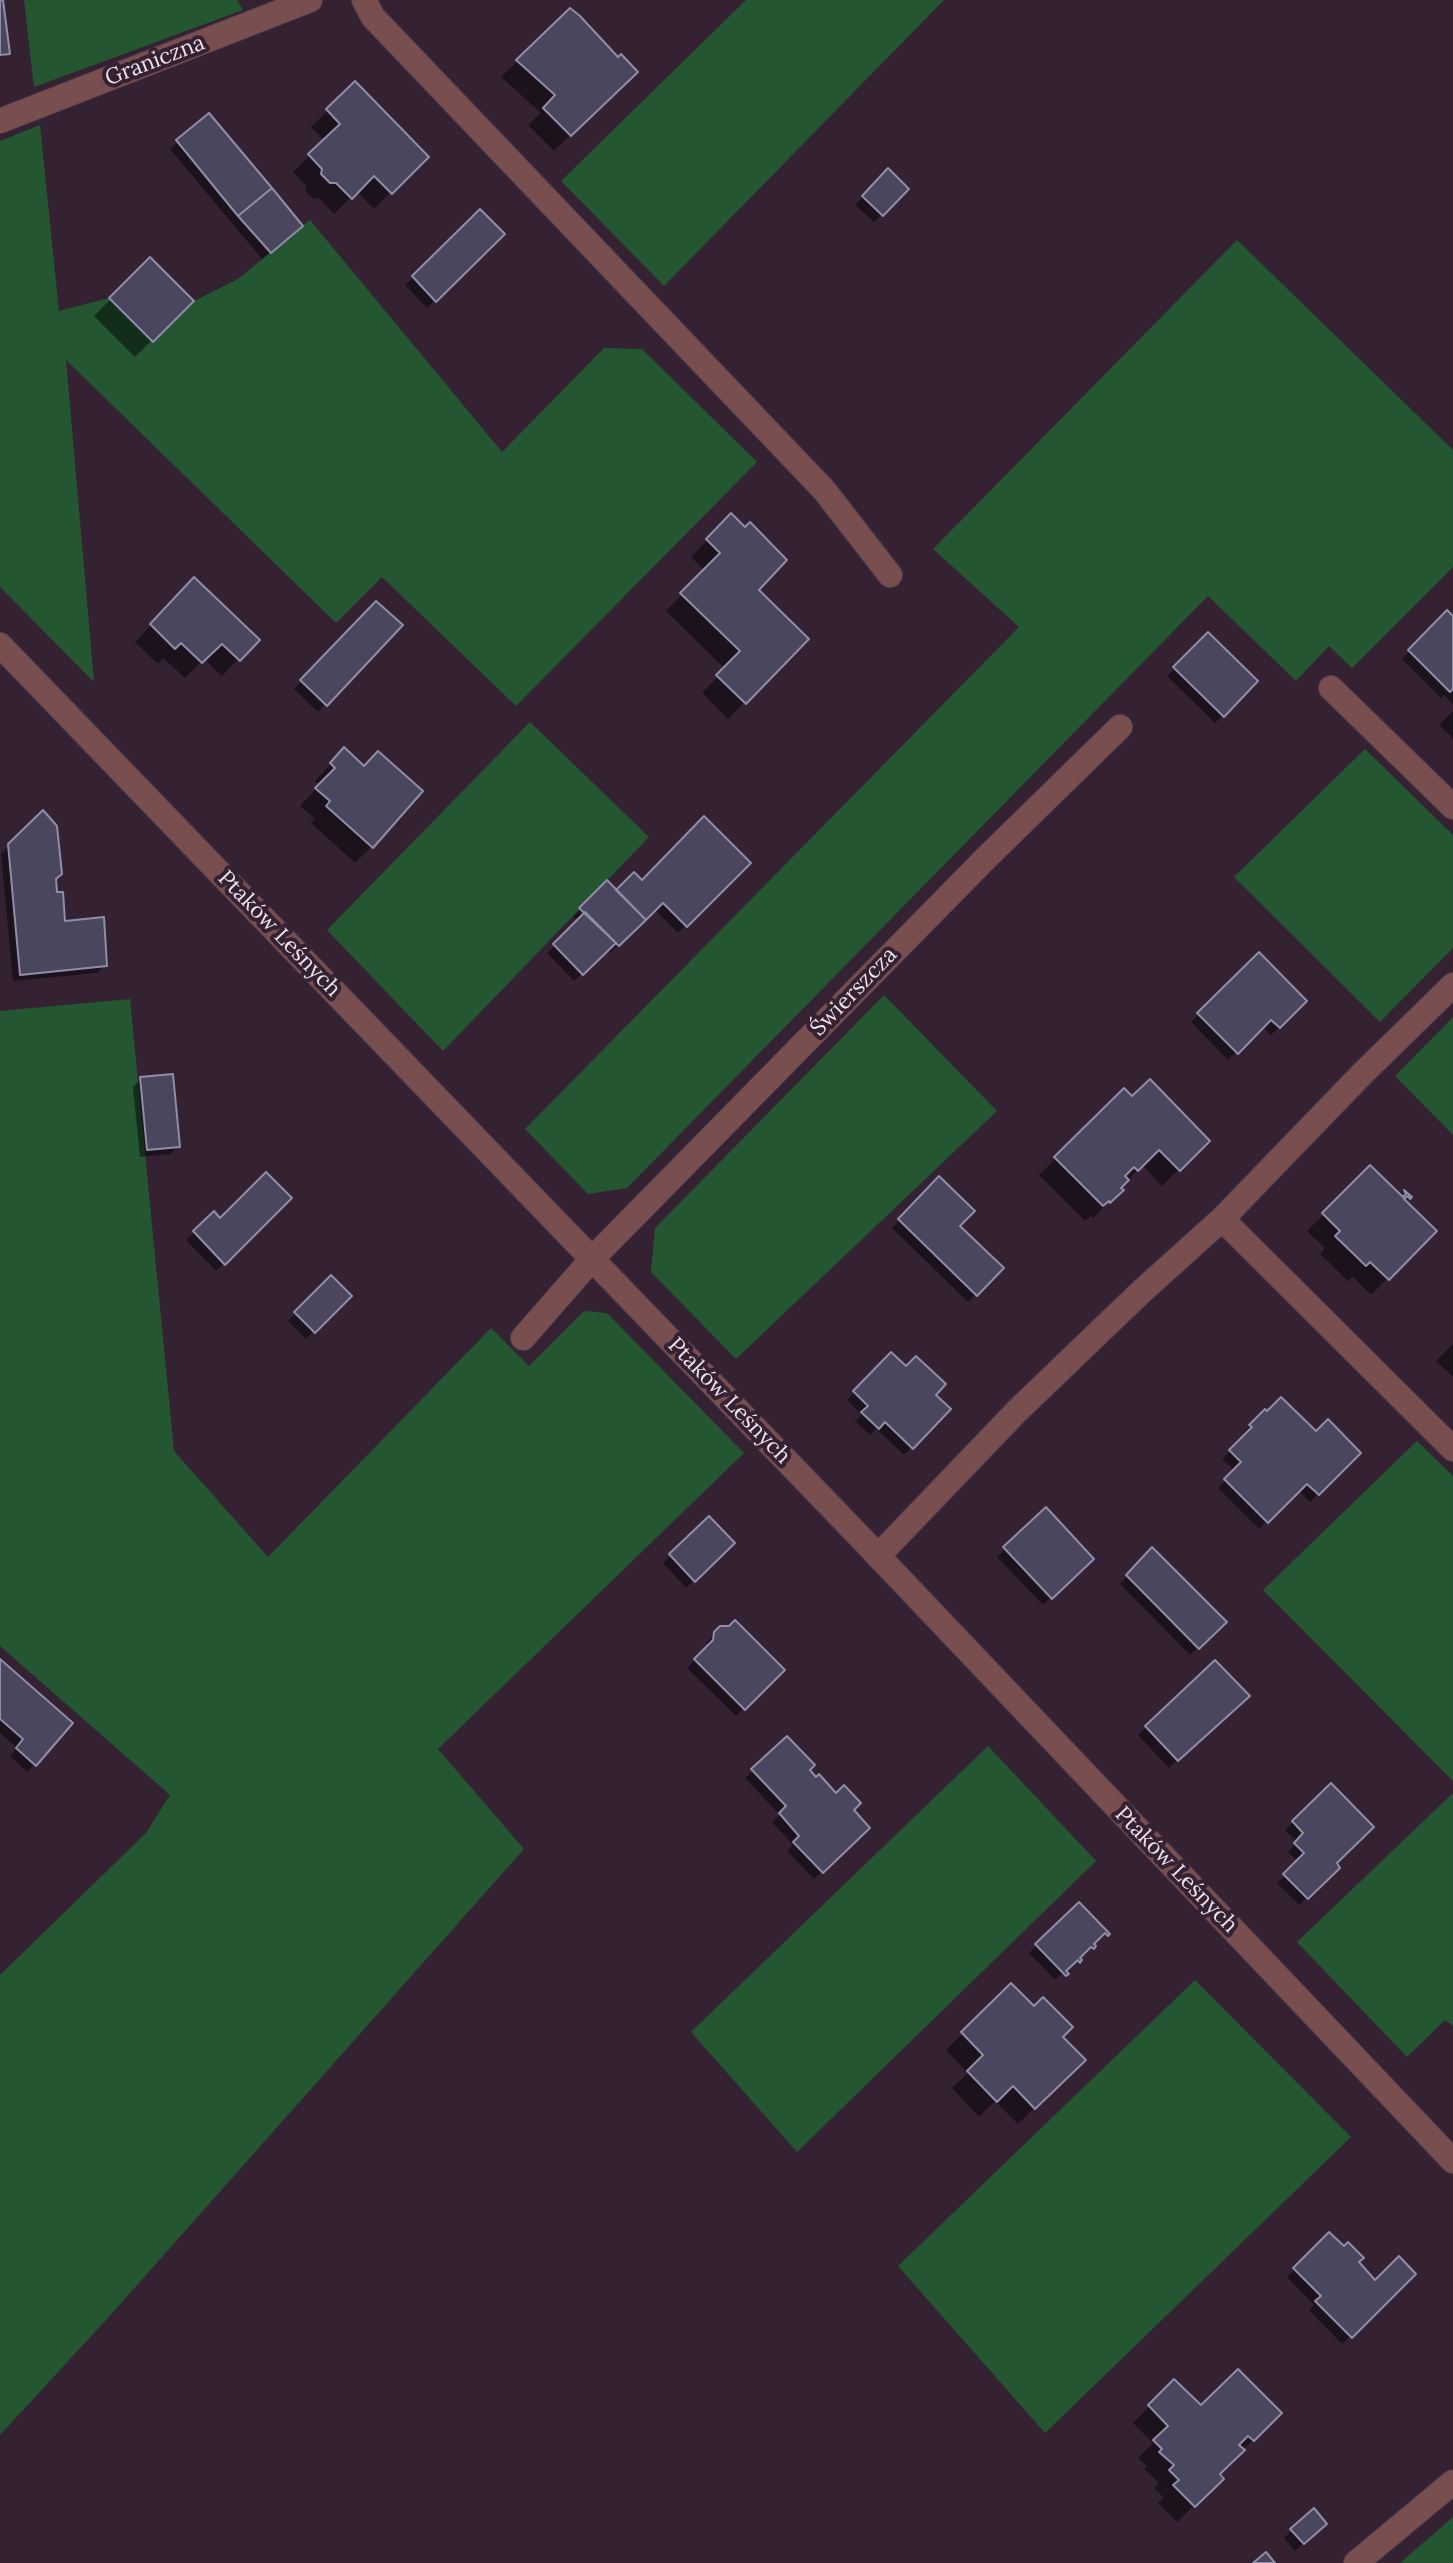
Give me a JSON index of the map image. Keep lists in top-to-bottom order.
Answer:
{
  "streets": {
    "street": ["Graniczna", "Ptaków Leśnych", "Świerszcza"]
  },
  "crossings": [
    ["Ptaków Leśnych", "Świerszcza"]
  ]
}
